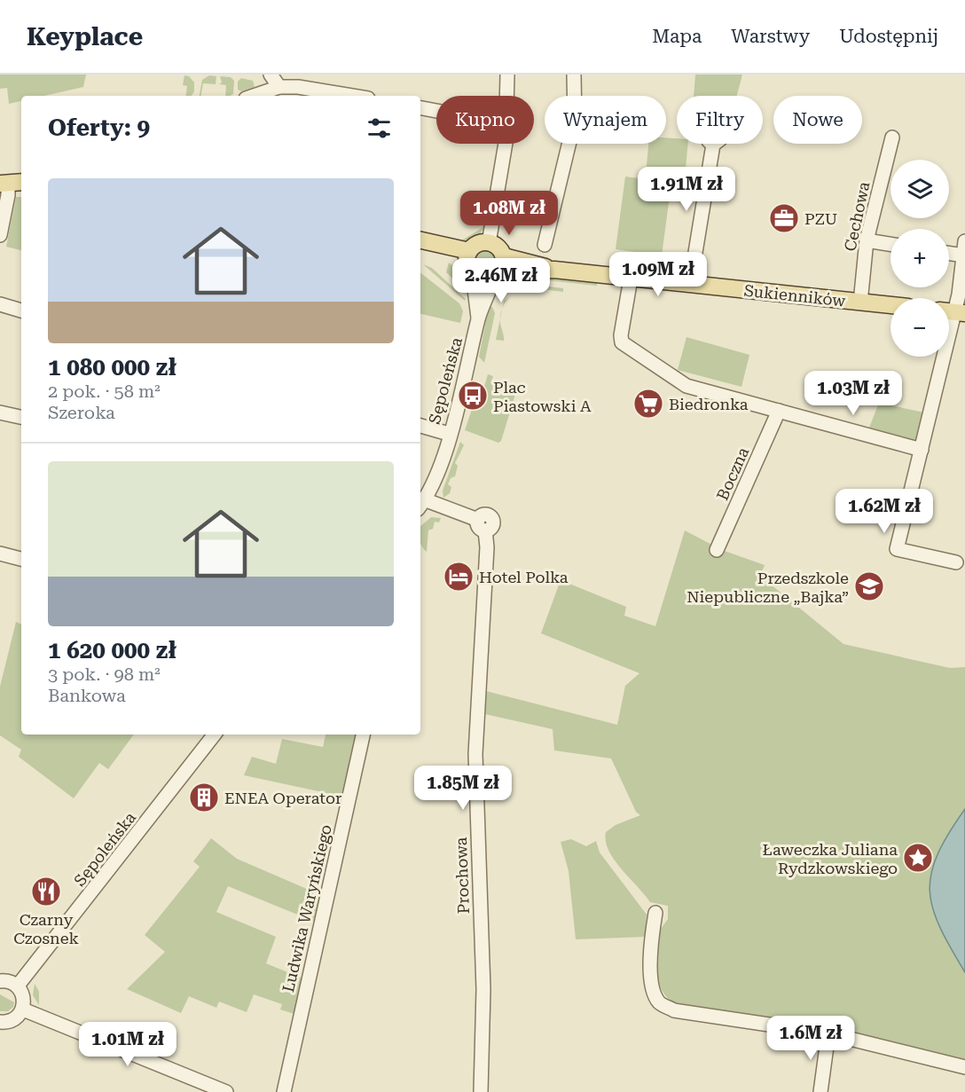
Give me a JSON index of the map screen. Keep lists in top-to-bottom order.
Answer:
{
  "streets": {
    "main road": ["Sukienników"],
    "street": [
      "Cechowa",
      "Sępoleńska",
      "Boczna",
      "Prochowa",
      "Ludwika Waryńskiego"
    ]
  },
  "crossings": [
    ["Cechowa", "Sukienników"],
    ["Sukienników", "Sępoleńska"],
    ["Sępoleńska", "Prochowa"]
  ],
  "places": {
    "office": ["PZU"],
    "bus stop": ["Plac Piastowski A"],
    "supermarket": ["Biedronka"],
    "hotel": ["Hotel Polka"],
    "school or university": ["Przedszkole Niepubliczne „Bajka”"],
    "building": ["ENEA Operator"],
    "place": ["Ławeczka Juliana Rydzkowskiego"],
    "restaurant": ["Czarny Czosnek"]
  },
  "page": {
    "header": "Keyplace",
    "nav": ["Mapa", "Warstwy", "Udostępnij"],
    "chip": [
      "Kupno",
      "Wynajem",
      "Filtry",
      "Nowe"
    ],
    "heading": "Oferty: 9",
    "map_buttons": ["+", "−"],
    "list": [
      {
        "name": "1 080 000 zł",
        "note": "2 pok. · 58 m² · Szeroka"
      },
      {
        "name": "1 620 000 zł",
        "note": "3 pok. · 98 m² · Bankowa"
      }
    ],
    "price": [
      "1.91M zł",
      "1.08M zł",
      "1.09M zł",
      "2.46M zł",
      "1.03M zł",
      "1.62M zł",
      "1.85M zł",
      "1.6M zł",
      "1.01M zł"
    ]
  }
}
